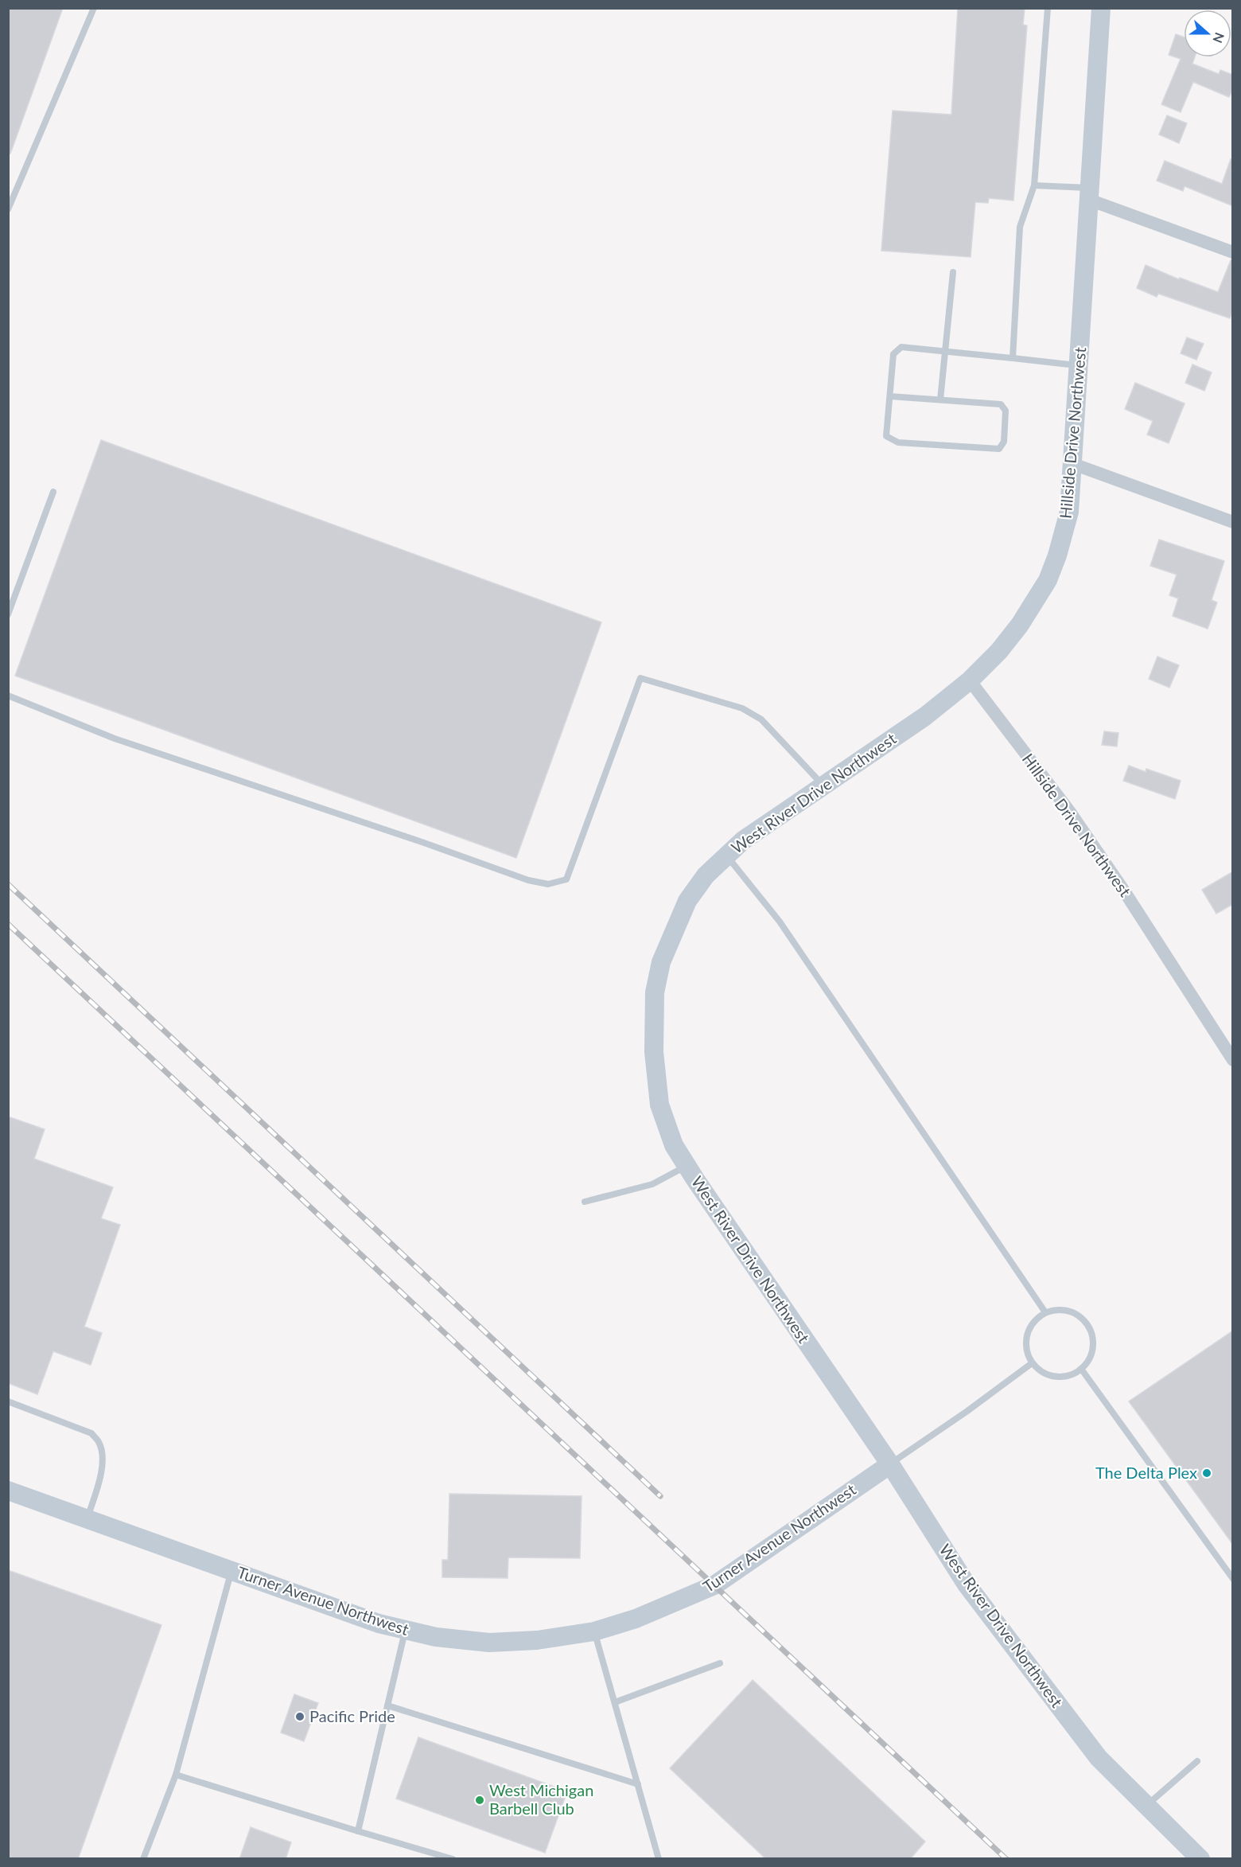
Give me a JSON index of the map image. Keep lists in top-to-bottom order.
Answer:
{
  "streets": {
    "main road": ["Hillside Drive Northwest", "West River Drive Northwest", "Turner Avenue Northwest"]
  },
  "crossings": [
    ["Hillside Drive Northwest", "West River Drive Northwest"],
    ["West River Drive Northwest", "Turner Avenue Northwest"]
  ],
  "places": ["The Delta Plex", "Pacific Pride", "West Michigan Barbell Club"],
  "north": "right"
}
